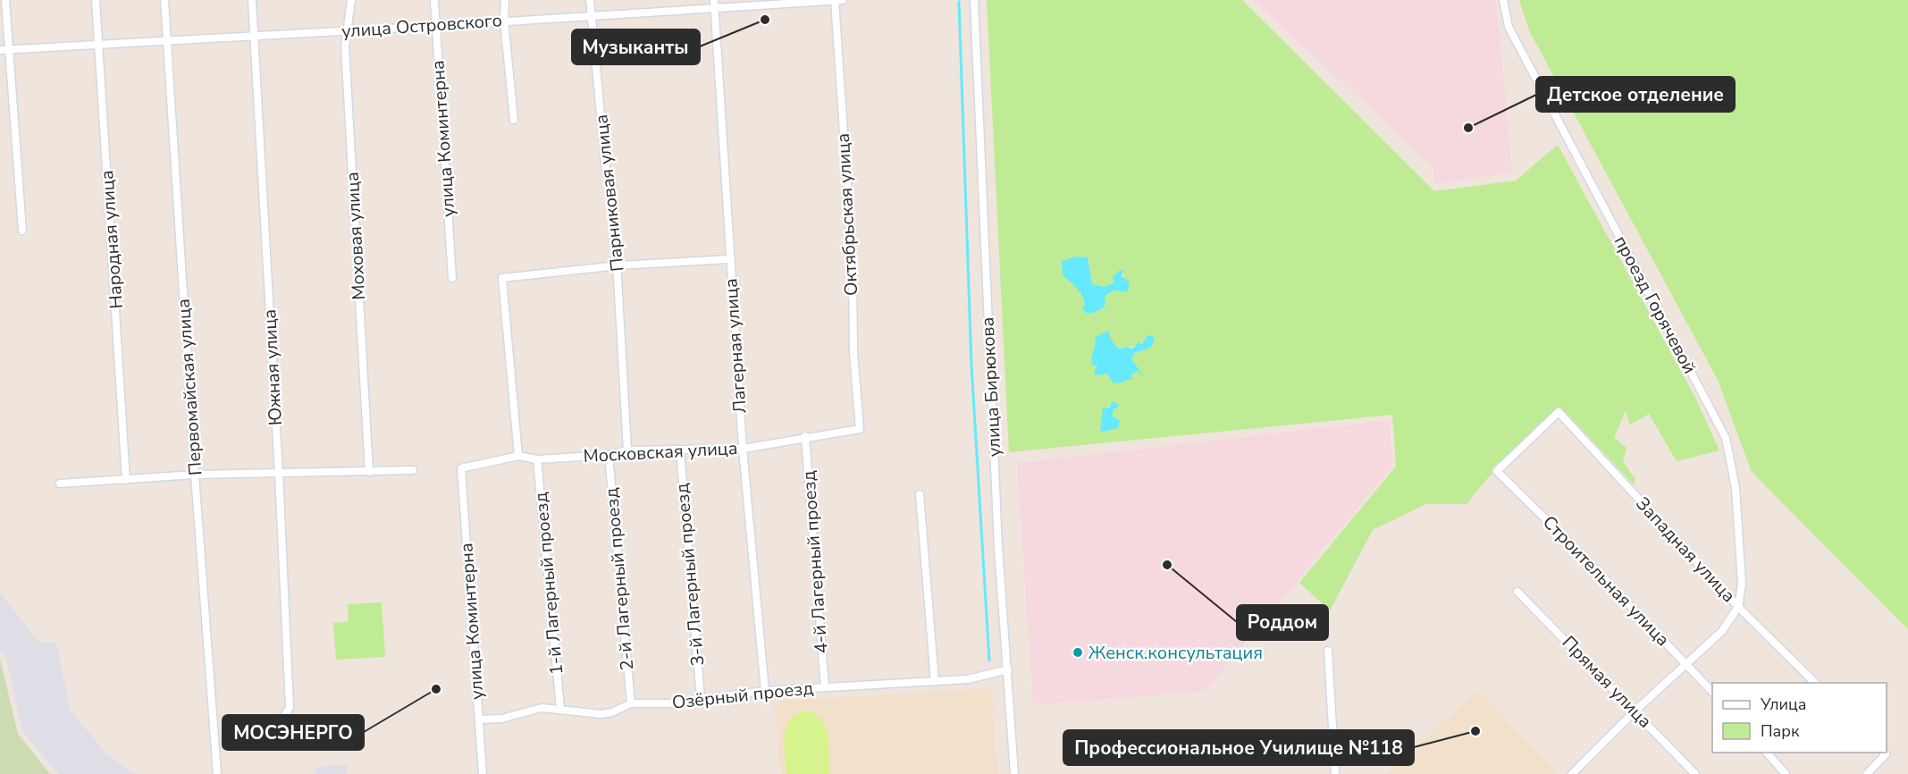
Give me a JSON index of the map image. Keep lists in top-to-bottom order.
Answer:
{
  "streets": {
    "street": [
      "улица Островского",
      "улица Коминтерна",
      "Парниковая улица",
      "Октябрьская улица",
      "Моховая улица",
      "Народная улица",
      "проезд Горячевой",
      "Лагерная улица",
      "Южная улица",
      "Первомайская улица",
      "улица Бирюкова",
      "Московская улица",
      "Западная улица",
      "4-й Лагерный проезд",
      "3-й Лагерный проезд",
      "2-й Лагерный проезд",
      "Строительная улица",
      "1-й Лагерный проезд",
      "Прямая улица",
      "Озёрный проезд"
    ]
  },
  "crossings": [
    ["улица Островского", "улица Коминтерна"],
    ["улица Островского", "Парниковая улица"],
    ["улица Островского", "Октябрьская улица"],
    ["улица Островского", "Моховая улица"],
    ["улица Островского", "Народная улица"],
    ["улица Островского", "Лагерная улица"],
    ["улица Островского", "Южная улица"],
    ["улица Островского", "Первомайская улица"],
    ["улица Коминтерна", "Московская улица"],
    ["улица Коминтерна", "Озёрный проезд"],
    ["Парниковая улица", "Московская улица"],
    ["Октябрьская улица", "Московская улица"],
    ["проезд Горячевой", "Западная улица"],
    ["проезд Горячевой", "Строительная улица"],
    ["проезд Горячевой", "Прямая улица"],
    ["Лагерная улица", "Московская улица"],
    ["Лагерная улица", "Озёрный проезд"],
    ["улица Бирюкова", "Озёрный проезд"],
    ["Московская улица", "4-й Лагерный проезд"],
    ["Московская улица", "3-й Лагерный проезд"],
    ["Московская улица", "2-й Лагерный проезд"],
    ["Московская улица", "1-й Лагерный проезд"],
    ["Западная улица", "Строительная улица"],
    ["4-й Лагерный проезд", "Озёрный проезд"],
    ["3-й Лагерный проезд", "Озёрный проезд"],
    ["2-й Лагерный проезд", "Озёрный проезд"],
    ["1-й Лагерный проезд", "Озёрный проезд"]
  ],
  "places": [
    "Музыканты",
    "Детское отделение",
    "Роддом",
    "Женск.консультация",
    "МОСЭНЕРГО",
    "Профессиональное Училище №118"
  ],
  "legend": ["Улица", "Парк"]
}
